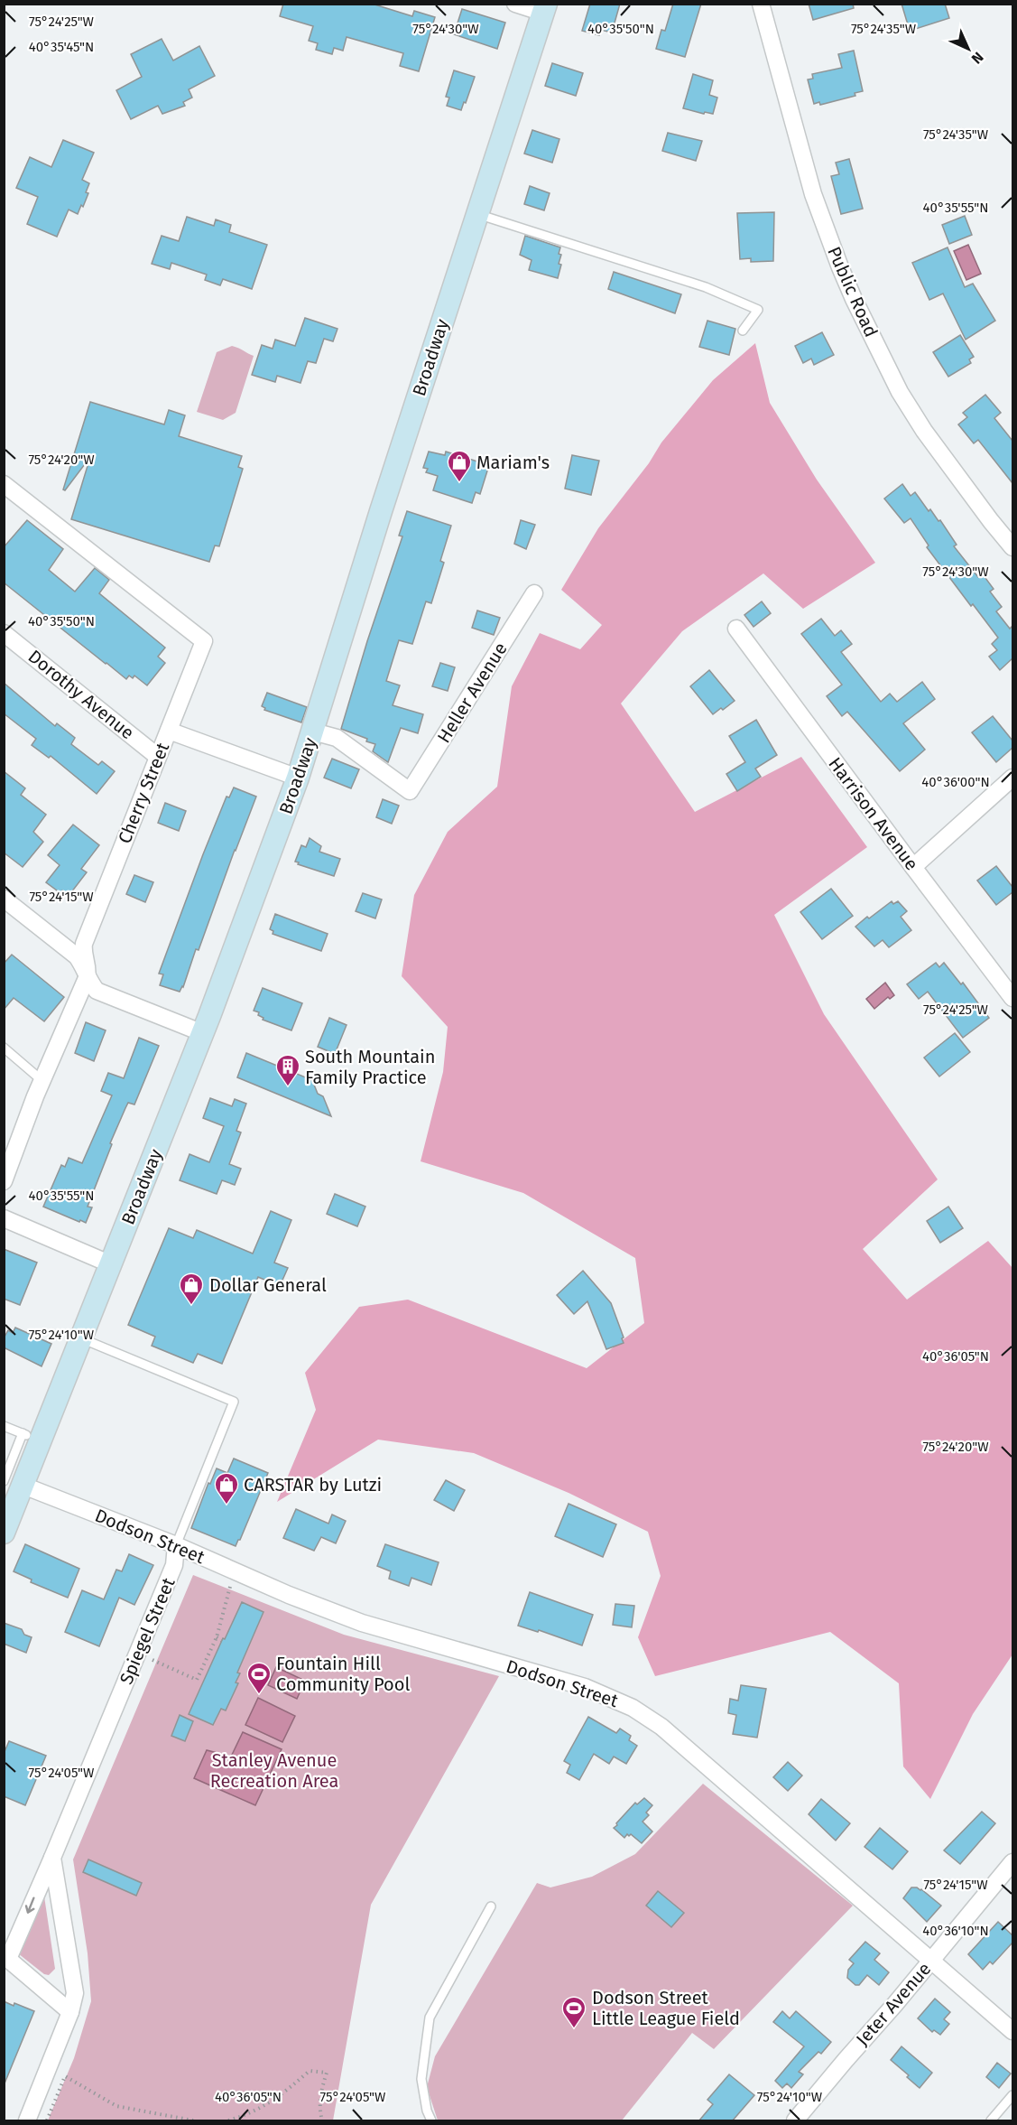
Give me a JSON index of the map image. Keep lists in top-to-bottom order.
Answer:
{
  "streets": {
    "main road": ["Broadway"],
    "street": [
      "Public Road",
      "Heller Avenue",
      "Dorothy Avenue",
      "Cherry Street",
      "Harrison Avenue",
      "Dodson Street",
      "Spiegel Street",
      "Jeter Avenue"
    ]
  },
  "crossings": [
    ["Broadway", "Heller Avenue"],
    ["Broadway", "Dodson Street"],
    ["Broadway", "Spiegel Street"],
    ["Dorothy Avenue", "Cherry Street"],
    ["Dodson Street", "Spiegel Street"],
    ["Dodson Street", "Jeter Avenue"]
  ],
  "parks": ["Stanley Avenue Recreation Area"],
  "places": {
    "shop": ["Mariam's", "Dollar General", "CARSTAR by Lutzi"],
    "building": ["South Mountain Family Practice"],
    "sports": ["Fountain Hill Community Pool", "Dodson Street Little League Field"]
  },
  "north": "bottom right",
  "coordinates": [
    "75°24'25\"W",
    "75°24'30\"W",
    "40°35'50\"N",
    "75°24'35\"W",
    "40°35'45\"N",
    "40°35'55\"N",
    "75°24'20\"W",
    "40°36'00\"N",
    "75°24'15\"W",
    "75°24'10\"W",
    "40°36'05\"N",
    "75°24'05\"W",
    "40°36'10\"N"
  ]
}
